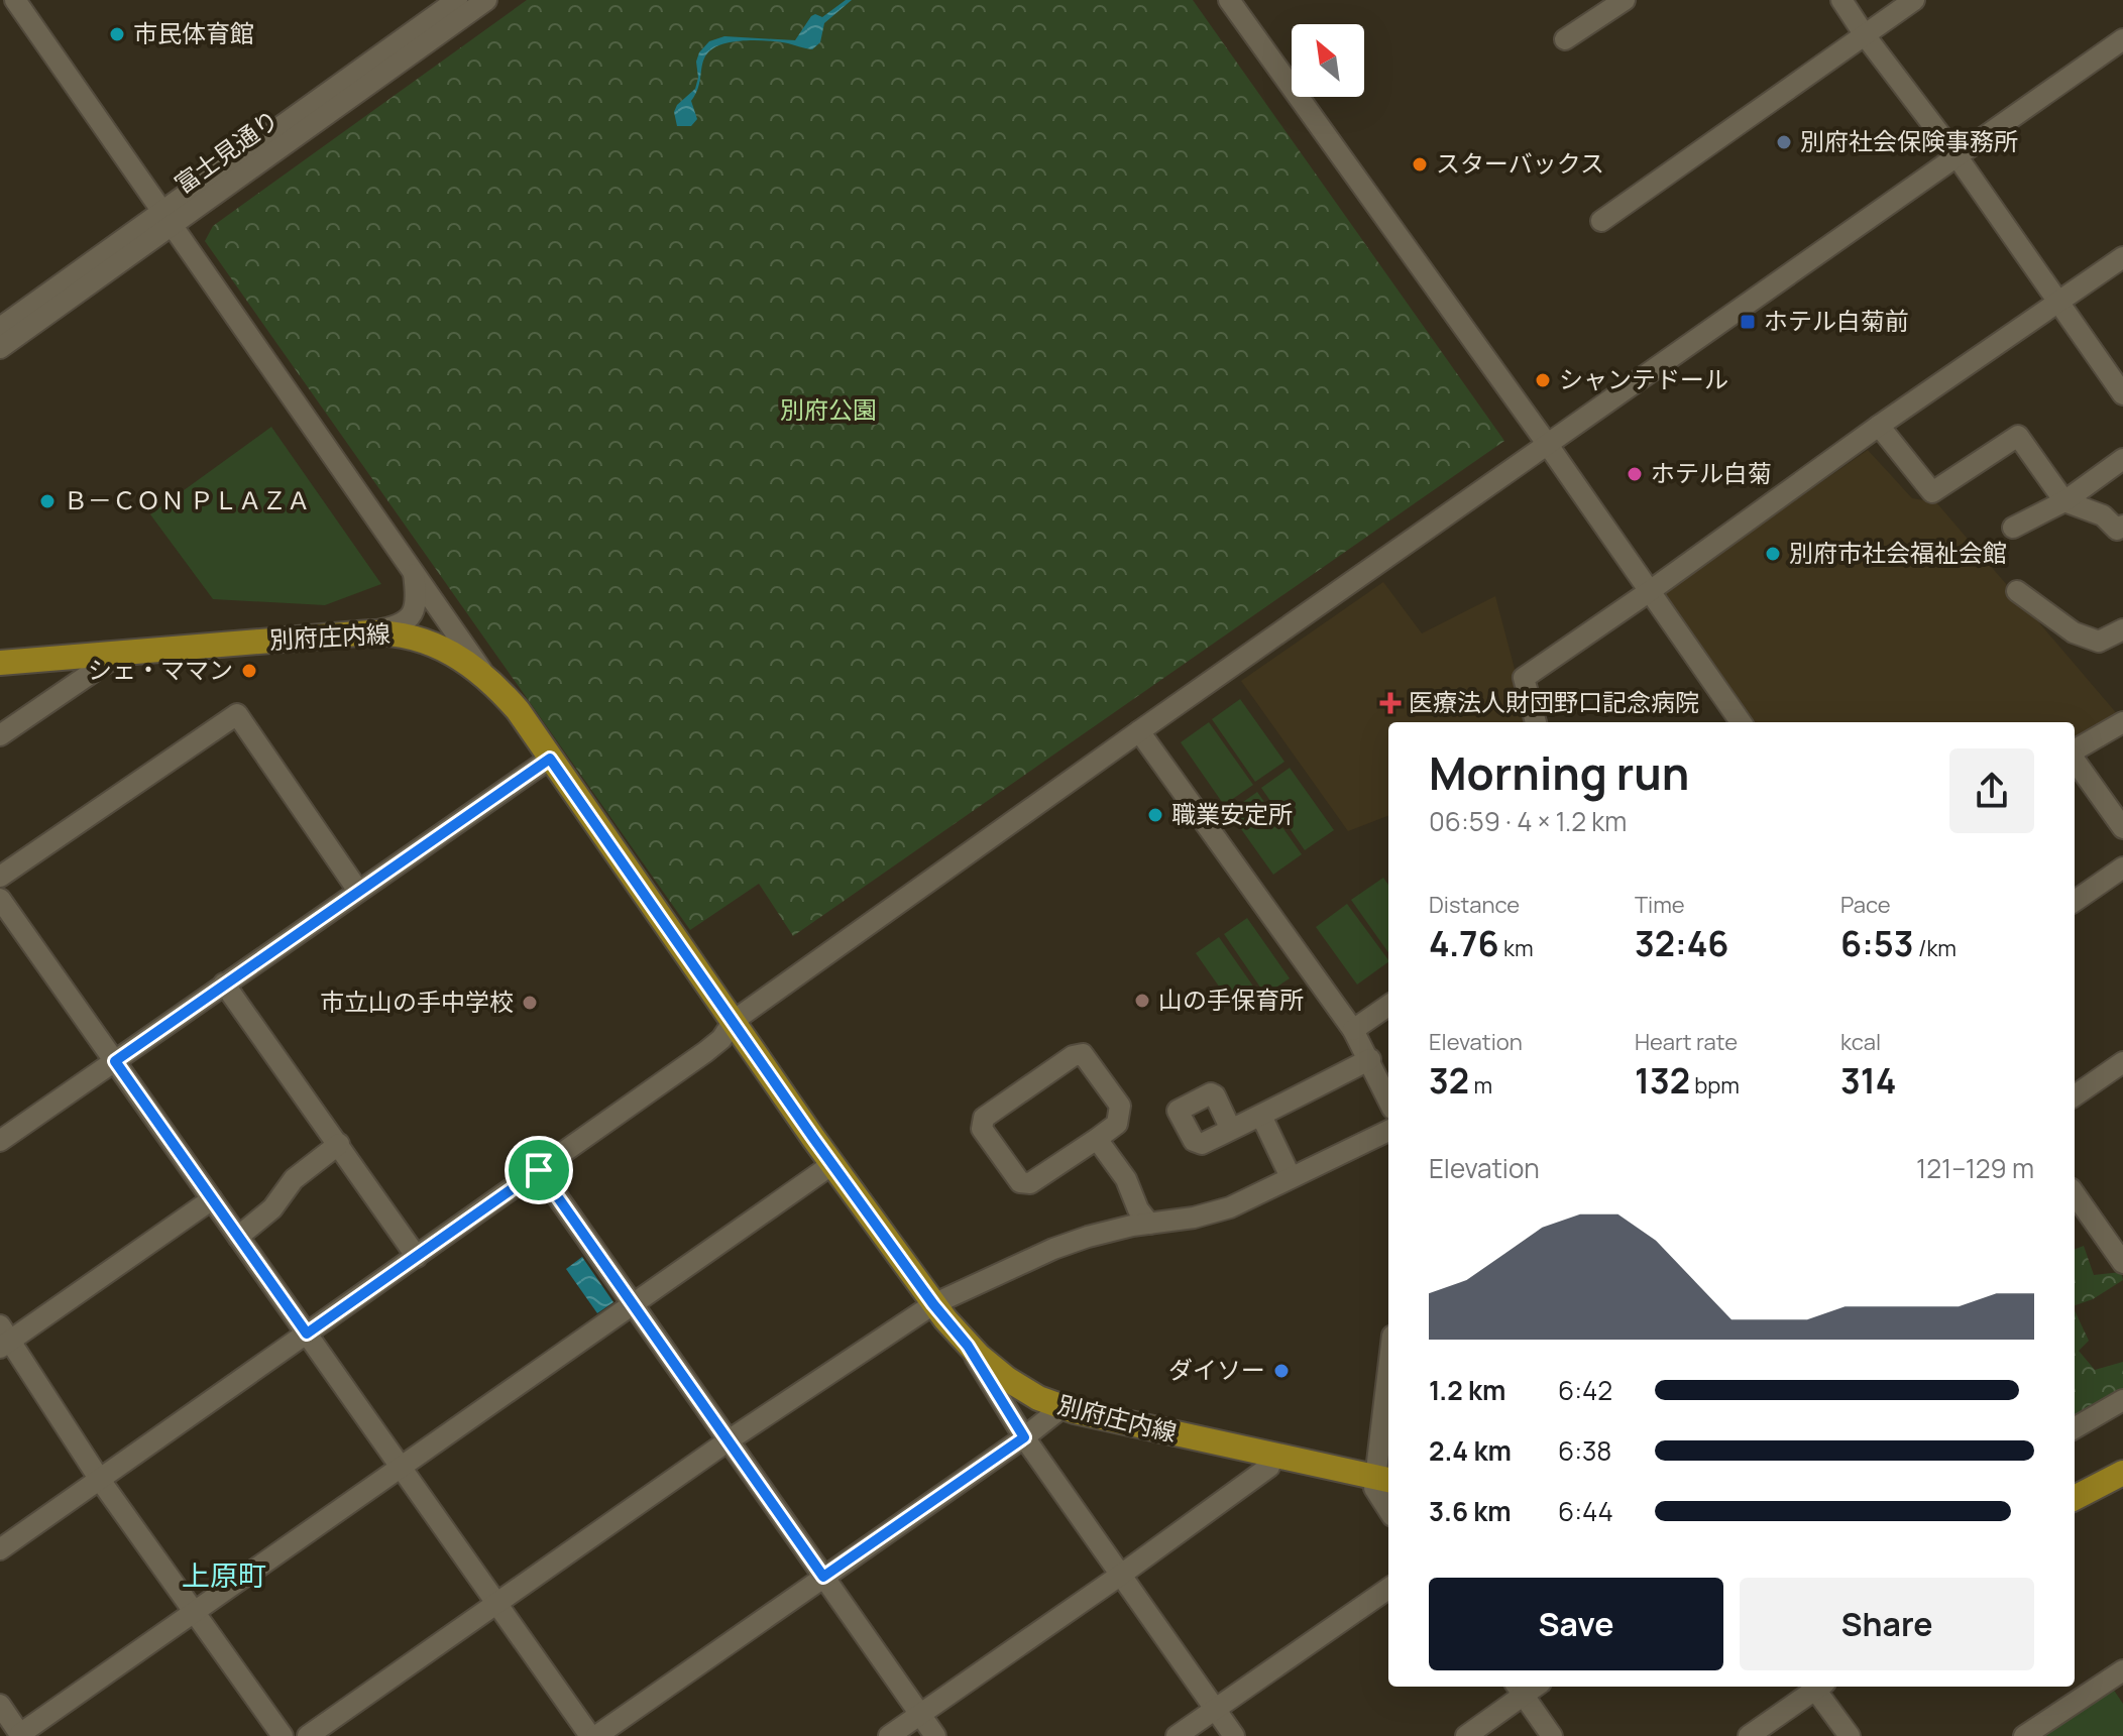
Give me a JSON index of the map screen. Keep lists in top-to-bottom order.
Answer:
{
  "streets": {
    "main road": ["別府庄内線"],
    "street": ["富士見通り"]
  },
  "districts": ["上原町"],
  "parks": ["別府公園"],
  "places": {
    "other": [
      "市民体育館",
      "別府社会保険事務所",
      "スターバックス",
      "シャンテドール",
      "ホテル白菊",
      "Ｂ－ＣＯＮ ＰＬＡＺＡ",
      "別府市社会福祉会館",
      "シェ・ママン",
      "職業安定所",
      "山の手保育所",
      "市立山の手中学校",
      "ダイソー"
    ],
    "transit": ["ホテル白菊前"],
    "health": ["医療法人財団野口記念病院"]
  },
  "north": "top left",
  "page": {
    "heading": ["Morning run", "06:59 · 4 × 1.2 km"],
    "stats": [
      ["Distance", "4.76 km"],
      ["Time", "32:46"],
      ["Pace", "6:53 /km"],
      ["Elevation", "32 m"],
      ["Heart rate", "132 bpm"],
      ["kcal", "314"]
    ],
    "chart": ["Elevation", "121–129 m"],
    "list": [
      {
        "name": "1.2 km",
        "note": "6:42"
      },
      {
        "name": "2.4 km",
        "note": "6:38"
      },
      {
        "name": "3.6 km",
        "note": "6:44"
      }
    ],
    "buttons": ["Save", "Share"]
  }
}
